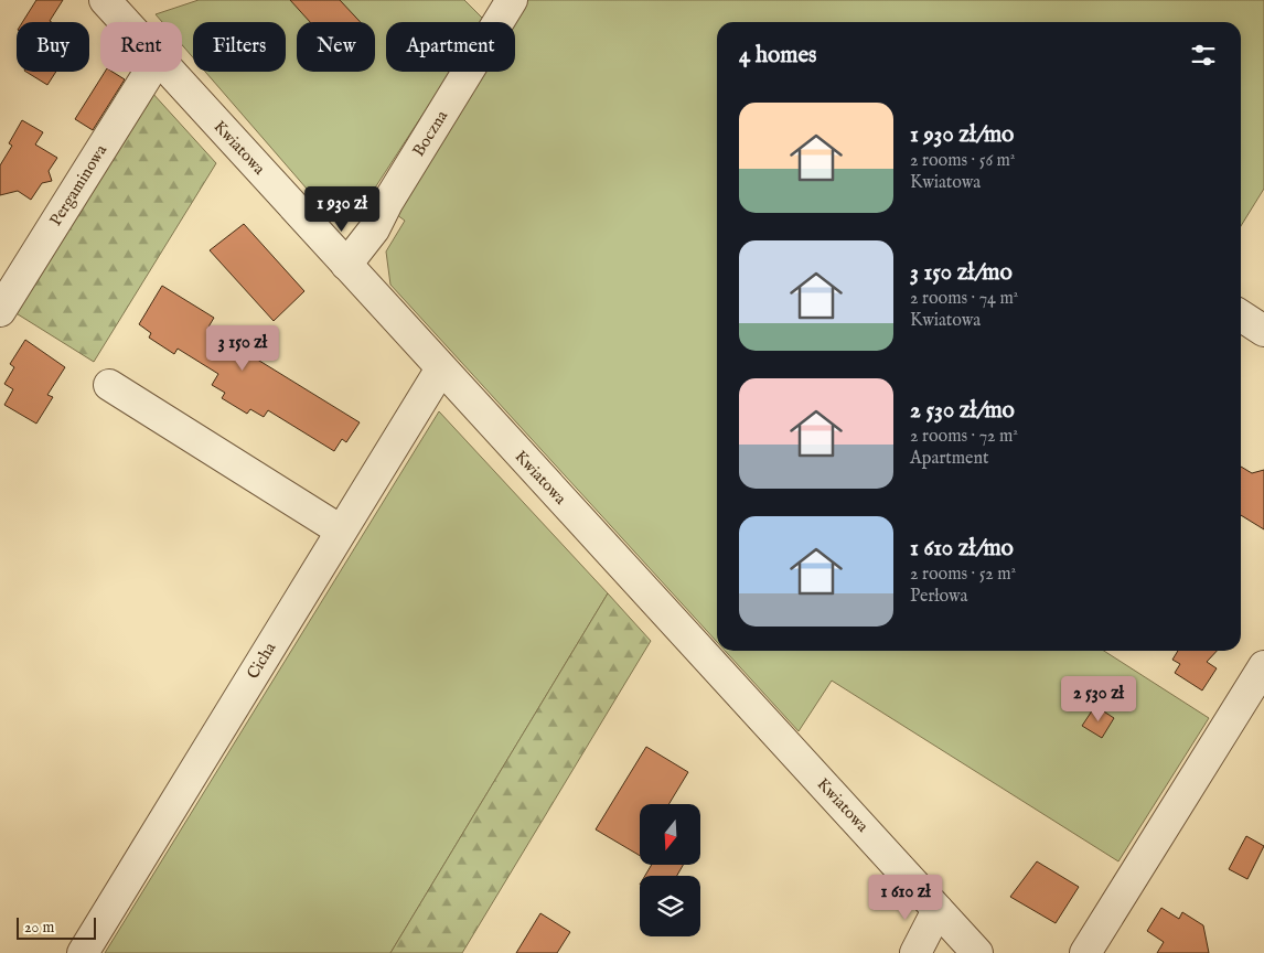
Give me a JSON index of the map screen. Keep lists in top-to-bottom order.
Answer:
{
  "streets": {
    "street": [
      "Boczna",
      "Kwiatowa",
      "Pergaminowa",
      "Cicha"
    ]
  },
  "crossings": [
    ["Boczna", "Kwiatowa"],
    ["Kwiatowa", "Cicha"]
  ],
  "scale_bar": "20 m",
  "north": "bottom",
  "page": {
    "chip": [
      "Buy",
      "Rent",
      "Filters",
      "New",
      "Apartment"
    ],
    "heading": "4 homes",
    "list": [
      {
        "name": "1 930 zł/mo",
        "note": "2 rooms · 56 m² · Kwiatowa"
      },
      {
        "name": "3 150 zł/mo",
        "note": "2 rooms · 74 m² · Kwiatowa"
      },
      {
        "name": "2 530 zł/mo",
        "note": "2 rooms · 72 m² · Apartment"
      },
      {
        "name": "1 610 zł/mo",
        "note": "2 rooms · 52 m² · Perłowa"
      }
    ],
    "price": [
      "1 930 zł",
      "3 150 zł",
      "2 530 zł",
      "1 610 zł"
    ],
    "scale": "20 m"
  }
}
